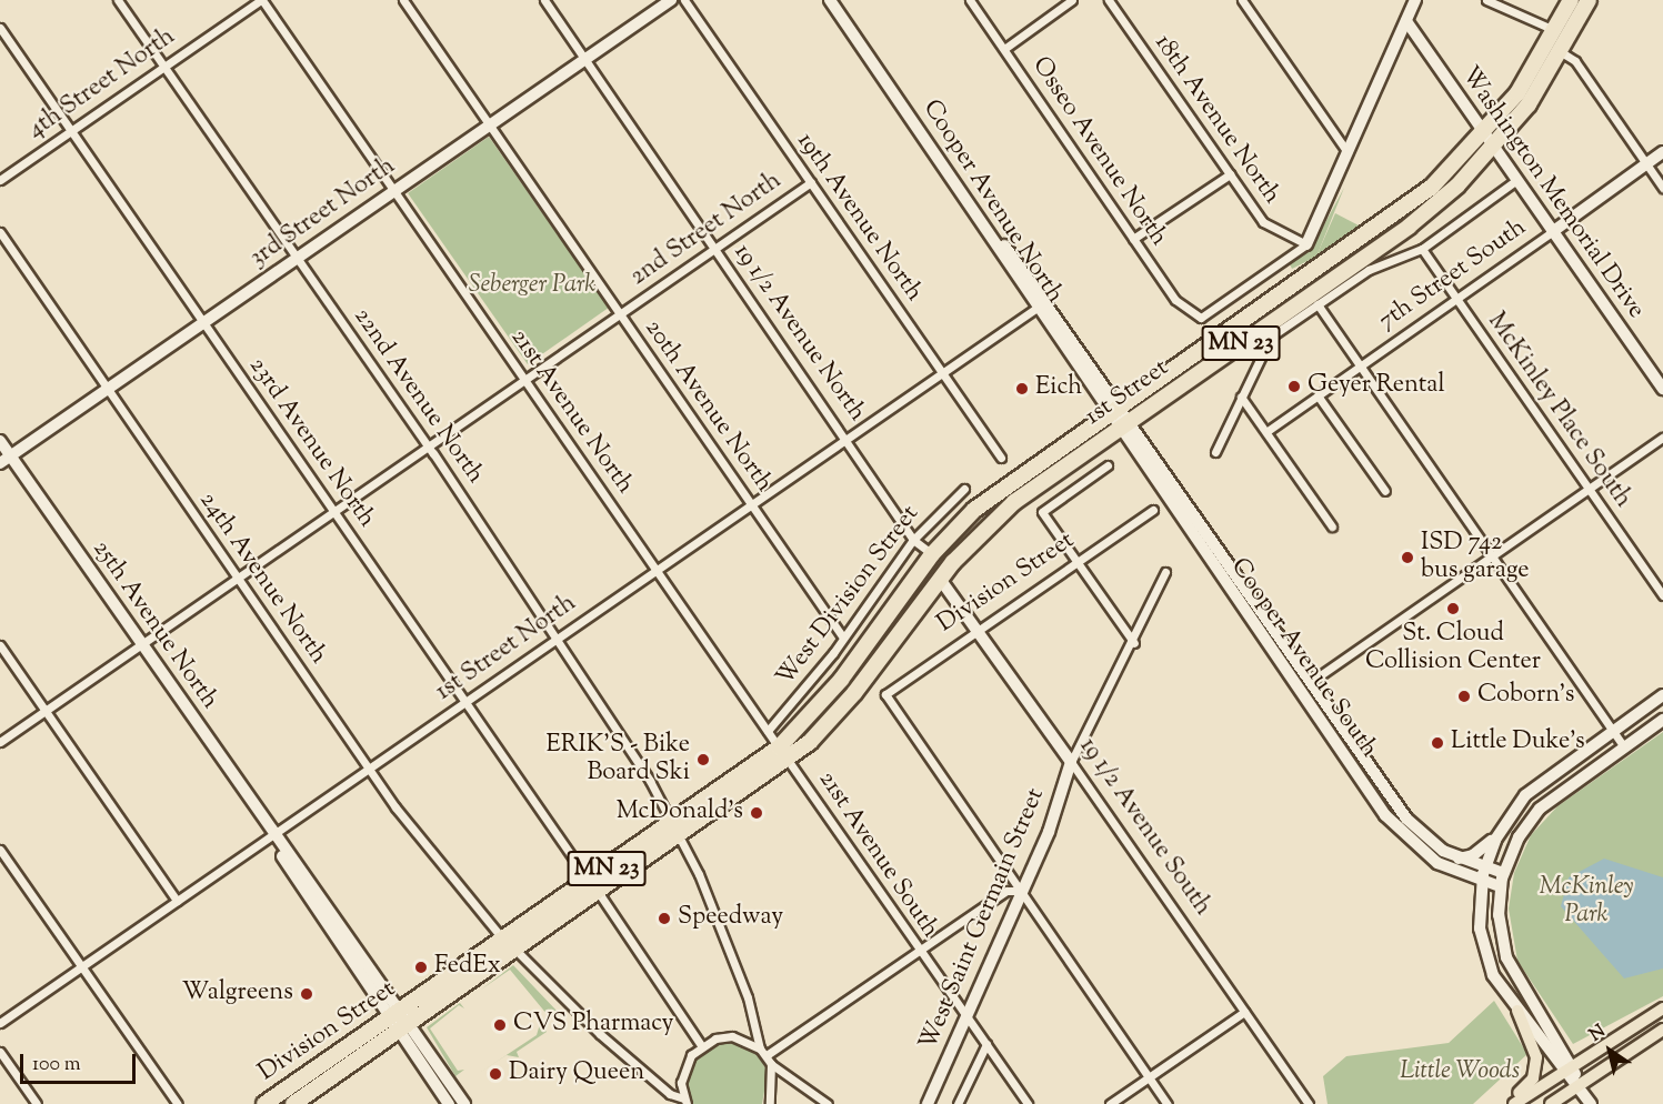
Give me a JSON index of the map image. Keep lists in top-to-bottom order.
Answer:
{
  "streets": {
    "highway": ["MN 23", "1st Street", "Division Street"],
    "main road": [
      "Washington Memorial Drive",
      "Cooper Avenue North",
      "3rd Street North",
      "7th Street South",
      "25th Avenue North",
      "Cooper Avenue South",
      "19 1/2 Avenue South",
      "West Saint Germain Street"
    ],
    "street": [
      "4th Street North",
      "18th Avenue North",
      "Osseo Avenue North",
      "19th Avenue North",
      "2nd Street North",
      "19 1/2 Avenue North",
      "22nd Avenue North",
      "20th Avenue North",
      "McKinley Place South",
      "21st Avenue North",
      "23rd Avenue North",
      "24th Avenue North",
      "West Division Street",
      "1st Street North",
      "21st Avenue South"
    ]
  },
  "crossings": [
    ["4th Street North", "22nd Avenue North"],
    ["4th Street North", "21st Avenue North"],
    ["4th Street North", "23rd Avenue North"],
    ["18th Avenue North", "Osseo Avenue North"],
    ["Washington Memorial Drive", "7th Street South"],
    ["Washington Memorial Drive", "1st Street"],
    ["Cooper Avenue North", "1st Street"],
    ["Cooper Avenue North", "1st Street North"],
    ["Cooper Avenue North", "Cooper Avenue South"],
    ["3rd Street North", "19 1/2 Avenue North"],
    ["3rd Street North", "22nd Avenue North"],
    ["3rd Street North", "20th Avenue North"],
    ["3rd Street North", "21st Avenue North"],
    ["3rd Street North", "23rd Avenue North"],
    ["3rd Street North", "24th Avenue North"],
    ["3rd Street North", "25th Avenue North"],
    ["19th Avenue North", "2nd Street North"],
    ["19th Avenue North", "1st Street North"],
    ["2nd Street North", "19 1/2 Avenue North"],
    ["2nd Street North", "22nd Avenue North"],
    ["2nd Street North", "20th Avenue North"],
    ["2nd Street North", "21st Avenue North"],
    ["2nd Street North", "23rd Avenue North"],
    ["2nd Street North", "24th Avenue North"],
    ["2nd Street North", "25th Avenue North"],
    ["7th Street South", "McKinley Place South"],
    ["19 1/2 Avenue North", "1st Street"],
    ["19 1/2 Avenue North", "West Division Street"],
    ["19 1/2 Avenue North", "1st Street North"],
    ["1st Street", "21st Avenue North"],
    ["1st Street", "Division Street"],
    ["1st Street", "Cooper Avenue South"],
    ["1st Street", "19 1/2 Avenue South"],
    ["1st Street", "21st Avenue South"],
    ["22nd Avenue North", "Division Street"],
    ["22nd Avenue North", "1st Street North"],
    ["20th Avenue North", "West Division Street"],
    ["20th Avenue North", "1st Street North"],
    ["21st Avenue North", "Division Street"],
    ["21st Avenue North", "West Division Street"],
    ["21st Avenue North", "1st Street North"],
    ["21st Avenue North", "21st Avenue South"],
    ["23rd Avenue North", "Division Street"],
    ["23rd Avenue North", "1st Street North"],
    ["24th Avenue North", "Division Street"],
    ["24th Avenue North", "1st Street North"],
    ["Division Street", "25th Avenue North"],
    ["Division Street", "19 1/2 Avenue South"],
    ["Division Street", "21st Avenue South"],
    ["Division Street", "West Saint Germain Street"],
    ["25th Avenue North", "1st Street North"],
    ["19 1/2 Avenue South", "West Saint Germain Street"],
    ["21st Avenue South", "West Saint Germain Street"]
  ],
  "parks": ["Seberger Park", "McKinley Park", "Little Woods"],
  "places": [
    "Geyer Rental",
    "Eich",
    "ISD 742 bus garage",
    "St. Cloud Collision Center",
    "Coborn's",
    "Little Duke's",
    "ERIK'S - Bike Board Ski",
    "McDonald's",
    "Speedway",
    "FedEx",
    "Walgreens",
    "CVS Pharmacy",
    "Dairy Queen"
  ],
  "scale_bar": "100 m",
  "north": "top left"
}
